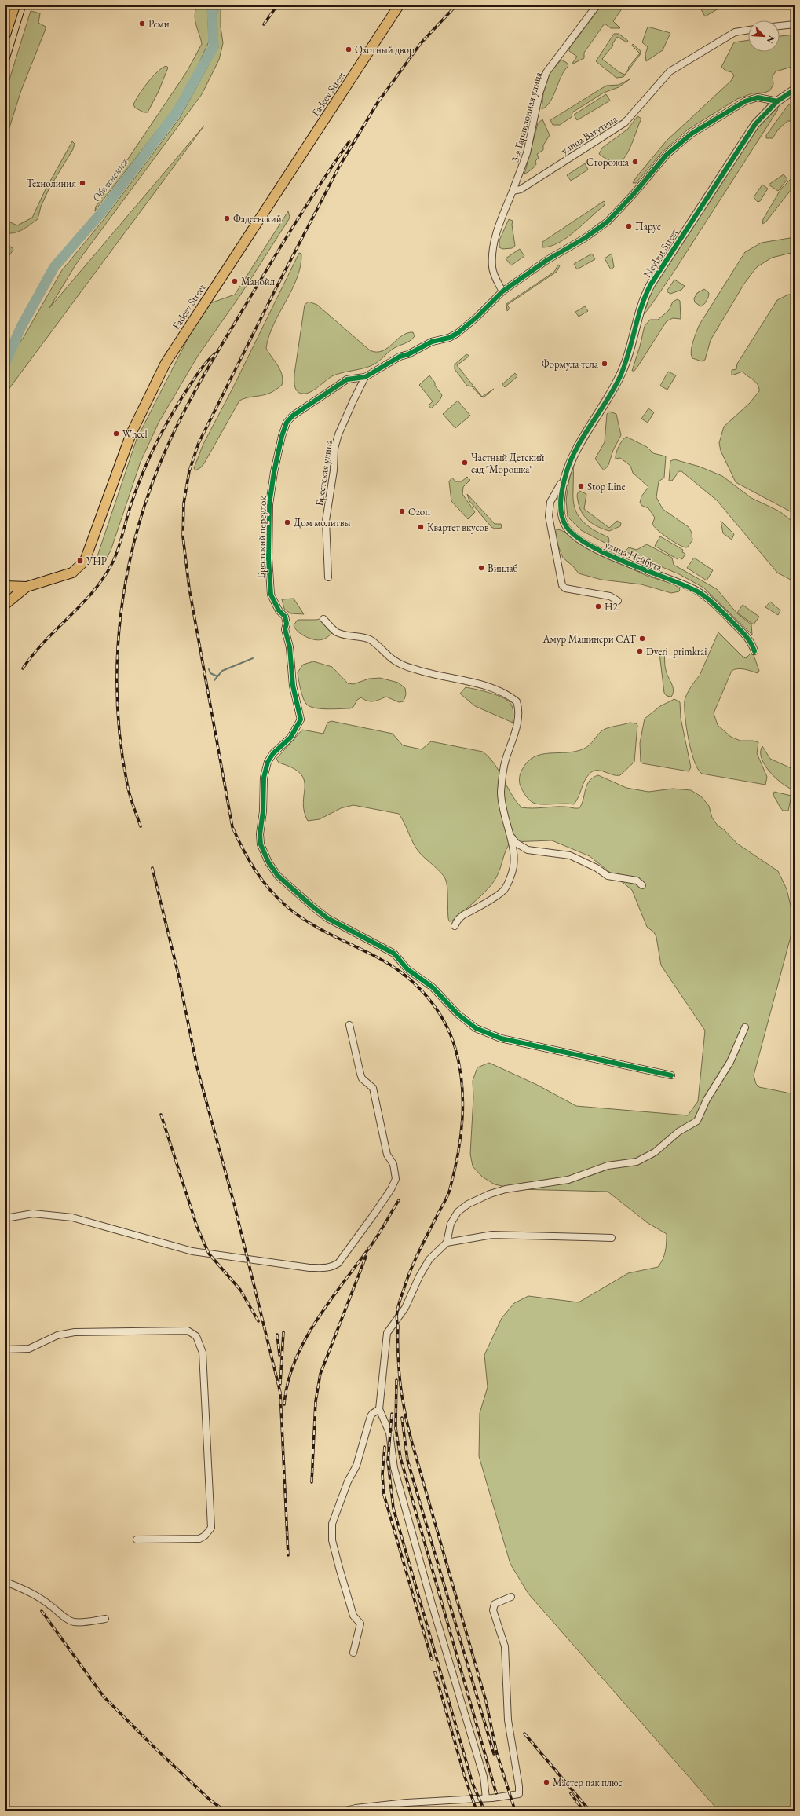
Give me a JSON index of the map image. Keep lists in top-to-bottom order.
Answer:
{
  "streets": {
    "main road": ["Fadeev Street"],
    "street": [
      "3-я Гарнизонная улица",
      "улица Ватутина",
      "Neybut Street",
      "Брестская улица",
      "Брестский переулок",
      "улица Нейбута"
    ]
  },
  "crossings": [
    ["3-я Гарнизонная улица", "улица Ватутина"],
    ["Neybut Street", "улица Нейбута"],
    ["Брестская улица", "Брестский переулок"]
  ],
  "water": ["Объяснения"],
  "places": {
    "other": [
      "Реми",
      "Охотный двор",
      "Сторожка",
      "Технолиния",
      "Фадеевский",
      "Парус",
      "Манойл",
      "Формула тела",
      "Wheel",
      "Частный Детский сад \"Морошка\"",
      "Stop Line",
      "Ozon",
      "Дом молитвы",
      "Квартет вкусов",
      "Винлаб",
      "H2",
      "Амур Машинери CAT",
      "Dveri_primkrai",
      "Мастер пак плюс"
    ],
    "transit": ["УНР"]
  },
  "north": "bottom right"
}
